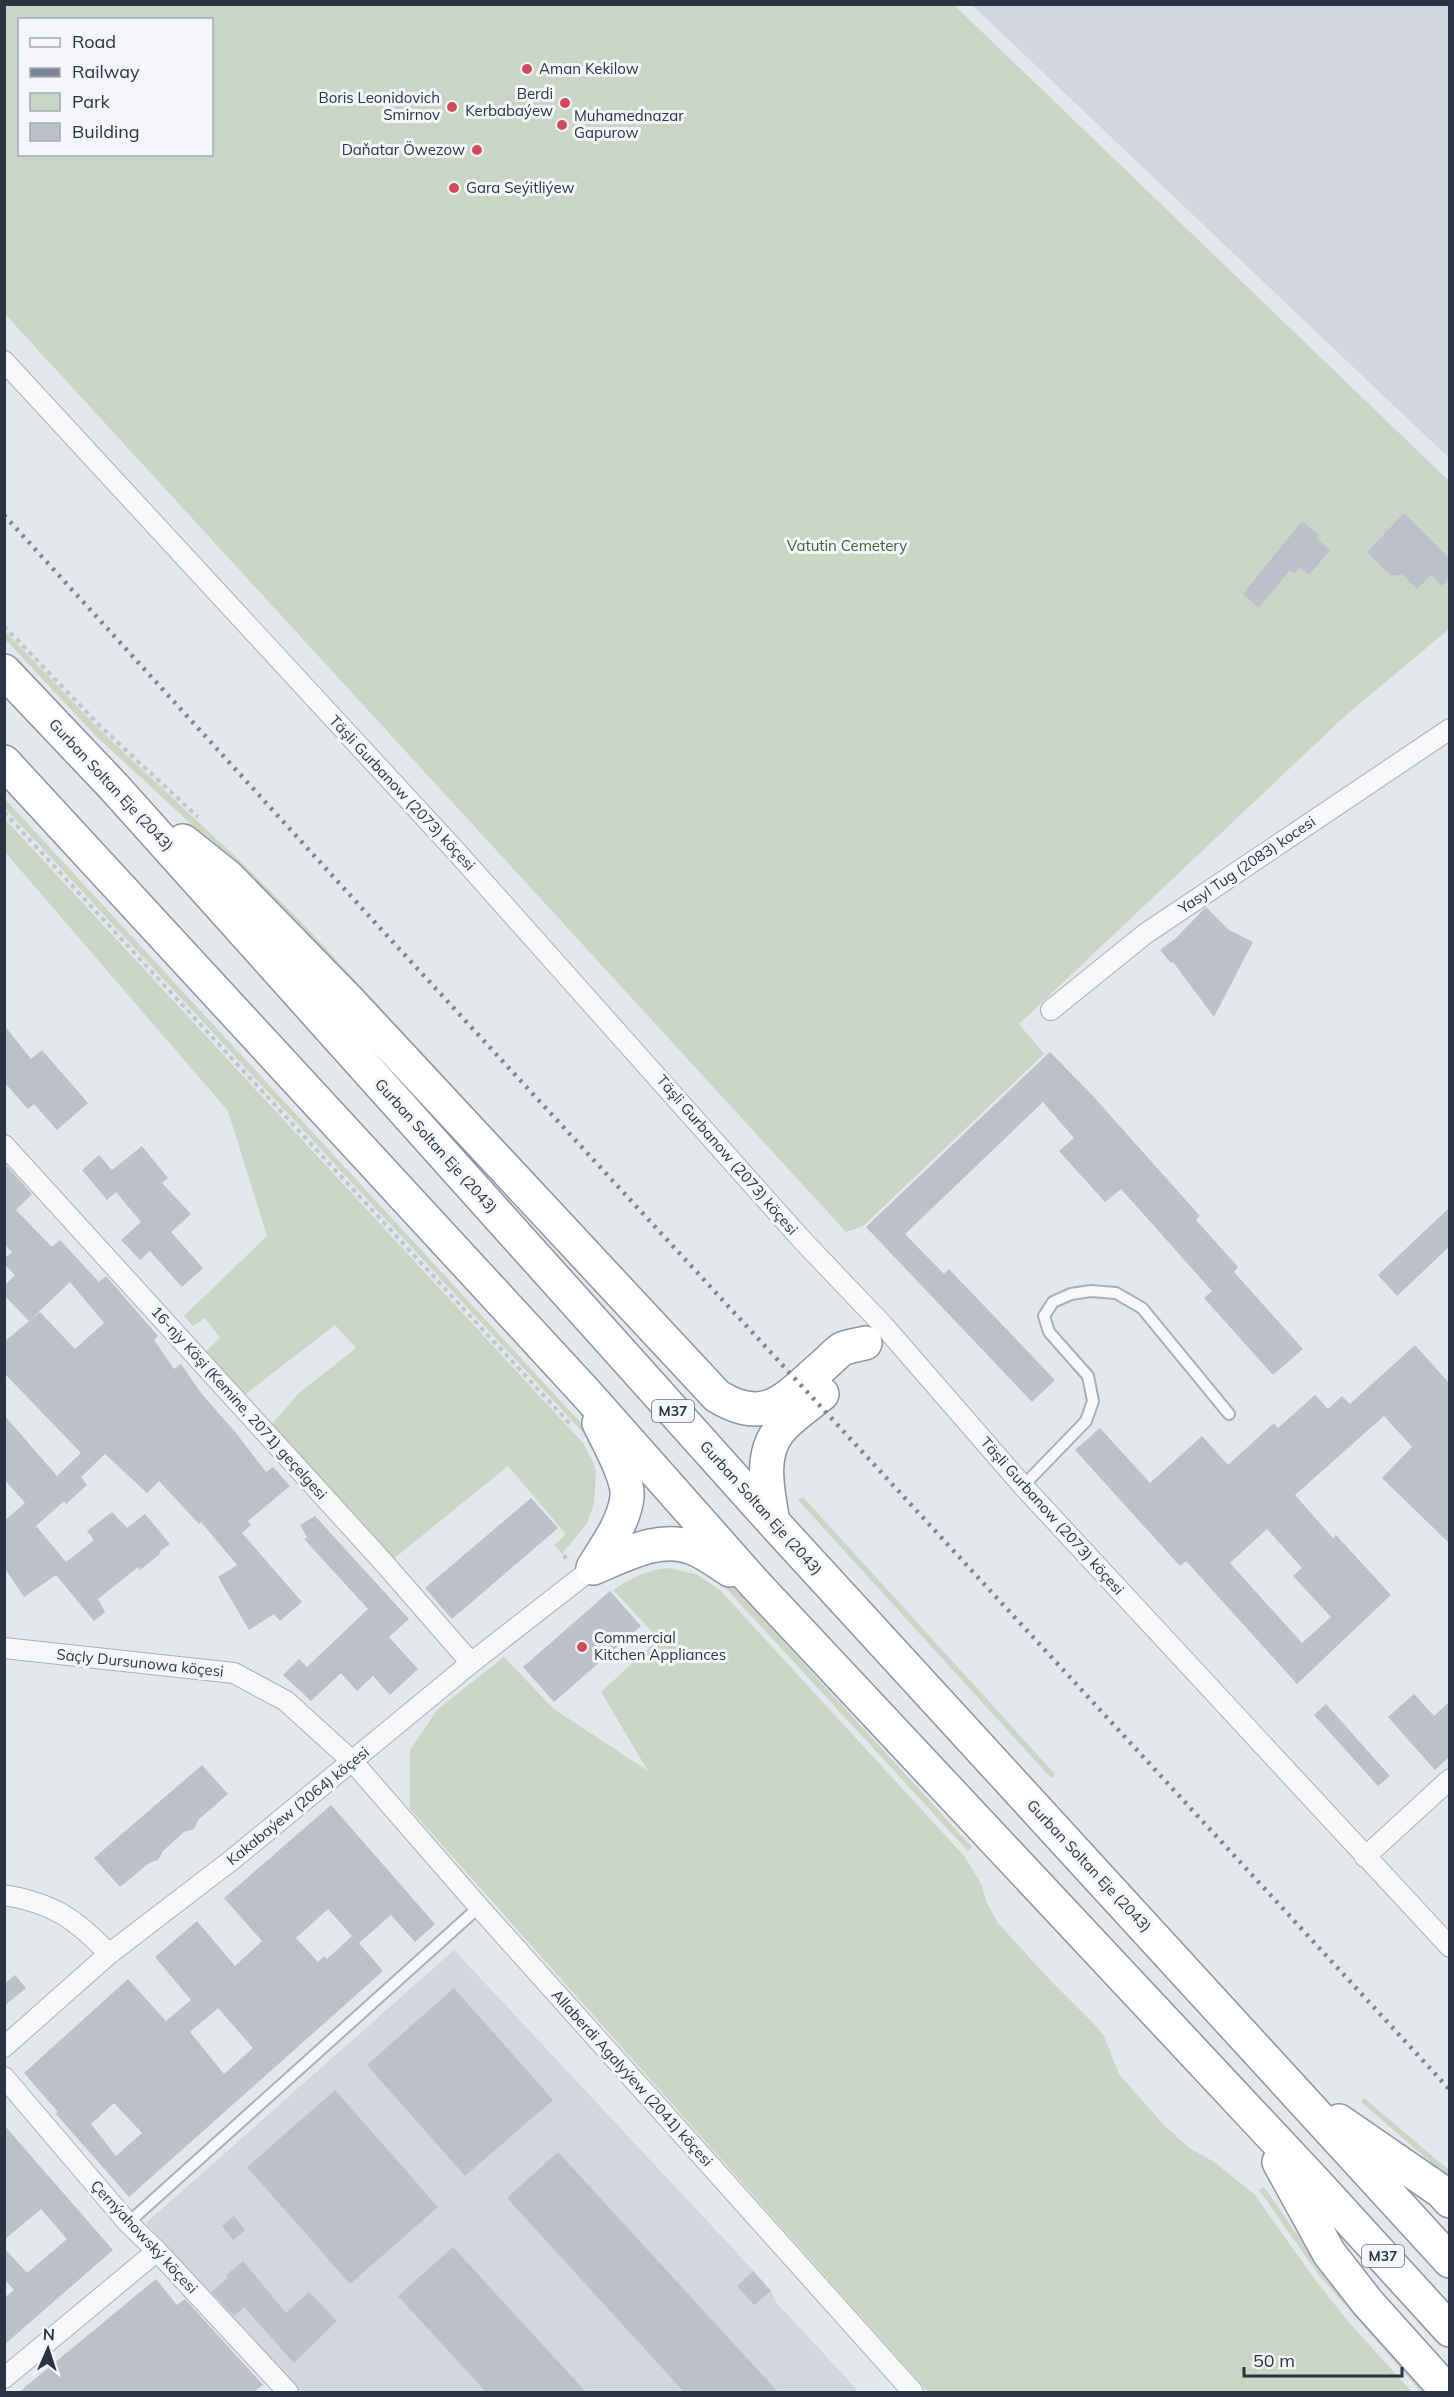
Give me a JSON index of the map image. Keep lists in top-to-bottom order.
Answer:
{
  "streets": {
    "highway": ["Gurban Soltan Eje (2043)", "M37"],
    "street": [
      "Täşli Gurbanow (2073) köçesi",
      "Yasyl Tug (2083) kocesi",
      "16-njy Köşi (Kemine, 2071) geçelgesi",
      "Saçly Dursunowa köçesi",
      "Kakabaýew (2064) köçesi",
      "Allaberdi Agalyýew (2041) köçesi",
      "Çernýahowský köçesi"
    ]
  },
  "crossings": [
    ["16-njy Köşi (Kemine, 2071) geçelgesi", "Kakabaýew (2064) köçesi"],
    ["Saçly Dursunowa köçesi", "Kakabaýew (2064) köçesi"],
    ["Saçly Dursunowa köçesi", "Allaberdi Agalyýew (2041) köçesi"],
    ["Kakabaýew (2064) köçesi", "Allaberdi Agalyýew (2041) köçesi"]
  ],
  "parks": ["Vatutin Cemetery"],
  "places": [
    "Aman Kekilow",
    "Berdi Kerbabaýew",
    "Boris Leonidovich Smirnov",
    "Muhamednazar Gapurow",
    "Daňatar Öwezow",
    "Gara Seýitliýew",
    "Commercial Kitchen Appliances"
  ],
  "legend": [
    "Road",
    "Railway",
    "Park",
    "Building"
  ],
  "scale_bar": "50 m",
  "north": "top"
}
